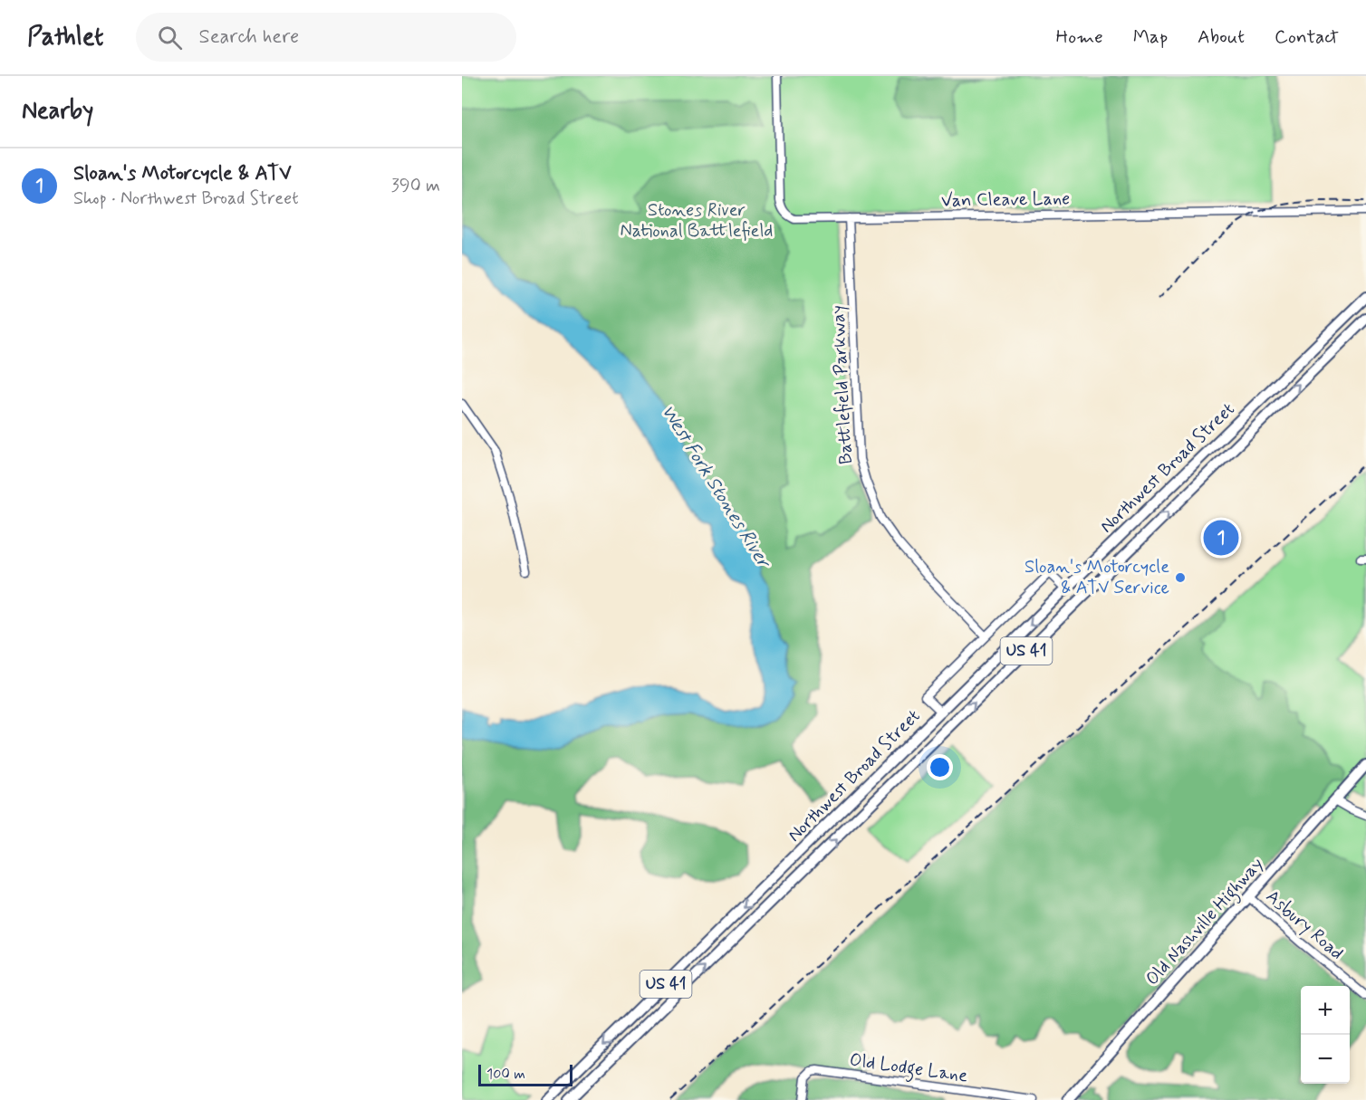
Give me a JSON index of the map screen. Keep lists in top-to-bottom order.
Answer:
{
  "streets": {
    "main road": ["Northwest Broad Street", "US 41", "Old Nashville Highway"],
    "street": [
      "Van Cleave Lane",
      "Battlefield Parkway",
      "Asbury Road",
      "Old Lodge Lane"
    ]
  },
  "crossings": [
    ["Van Cleave Lane", "Battlefield Parkway"],
    ["Northwest Broad Street", "US 41"],
    ["Old Nashville Highway", "Asbury Road"]
  ],
  "water": ["West Fork Stones River"],
  "parks": ["Stones River National Battlefield"],
  "places": ["Sloan's Motorcycle & ATV Service"],
  "scale_bar": "100 m",
  "page": {
    "header": "Pathlet",
    "search": "Search here",
    "nav": [
      "Home",
      "Map",
      "About",
      "Contact"
    ],
    "heading": "Nearby",
    "list": [
      {
        "mark": "1",
        "name": "Sloan's Motorcycle & ATV",
        "note": "Shop · Northwest Broad Street",
        "value": "390 m"
      }
    ],
    "pins": "1",
    "map_buttons": ["+", "−"],
    "scale": "100 m"
  }
}
